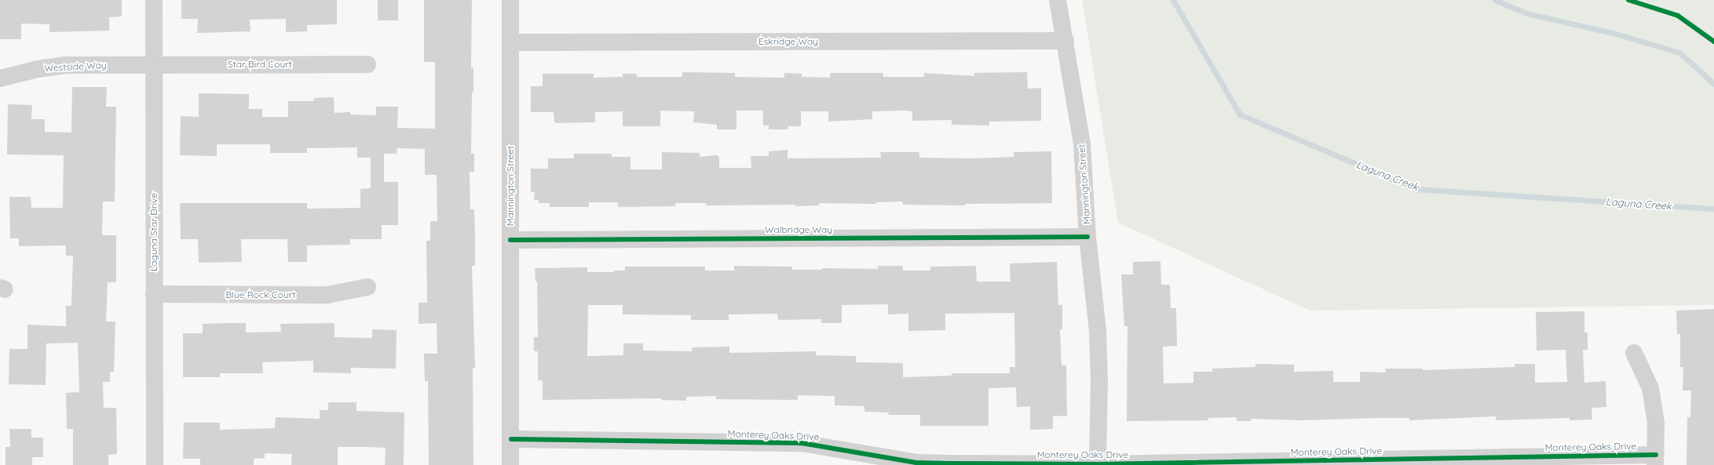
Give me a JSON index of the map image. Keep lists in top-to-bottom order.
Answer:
{
  "streets": {
    "street": [
      "Eskridge Way",
      "Star Bird Court",
      "Westside Way",
      "Mannington Street",
      "Walbridge Way",
      "Laguna Star Drive",
      "Blue Rock Court",
      "Monterey Oaks Drive"
    ]
  },
  "crossings": [
    ["Eskridge Way", "Mannington Street"],
    ["Star Bird Court", "Westside Way"],
    ["Star Bird Court", "Laguna Star Drive"],
    ["Westside Way", "Laguna Star Drive"],
    ["Mannington Street", "Walbridge Way"],
    ["Mannington Street", "Monterey Oaks Drive"],
    ["Laguna Star Drive", "Blue Rock Court"]
  ],
  "water": ["Laguna Creek"]
}
